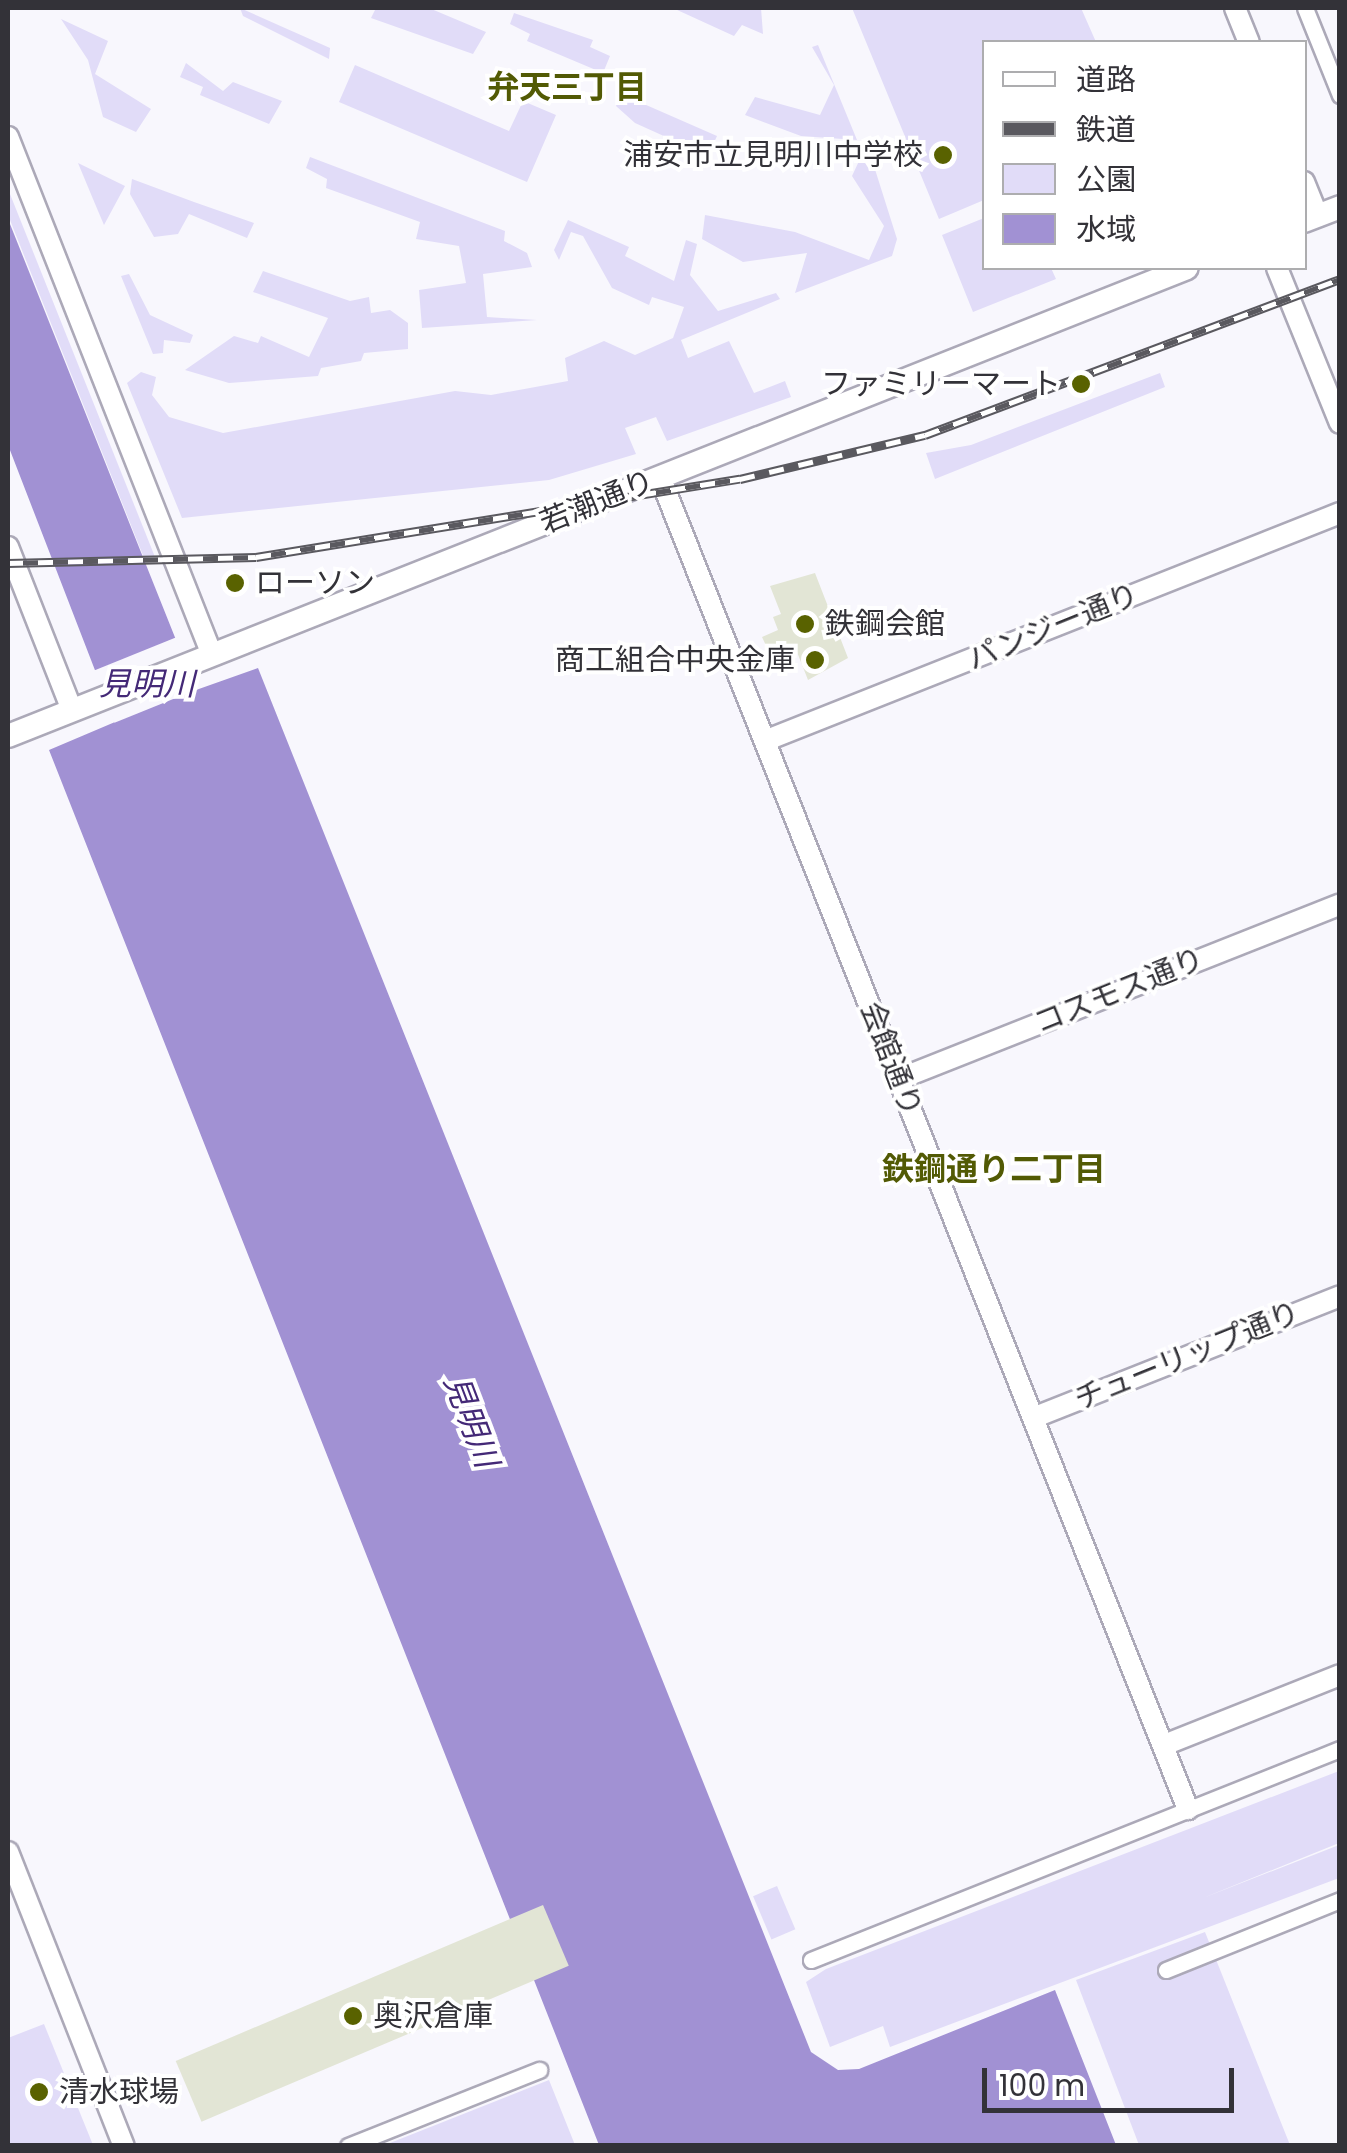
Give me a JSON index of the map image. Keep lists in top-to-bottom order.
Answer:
{
  "streets": {
    "main road": ["若潮通り"],
    "street": [
      "パンジー通り",
      "コスモス通り",
      "会館通り",
      "チューリップ通り"
    ]
  },
  "crossings": [
    ["若潮通り", "会館通り"],
    ["パンジー通り", "会館通り"],
    ["コスモス通り", "会館通り"],
    ["会館通り", "チューリップ通り"]
  ],
  "districts": ["弁天三丁目", "鉄鋼通り二丁目"],
  "water": ["見明川"],
  "places": [
    "浦安市立見明川中学校",
    "ファミリーマート",
    "ローソン",
    "鉄鋼会館",
    "商工組合中央金庫",
    "奥沢倉庫",
    "清水球場"
  ],
  "legend": [
    "道路",
    "鉄道",
    "公園",
    "水域"
  ],
  "scale_bar": "100 m"
}
